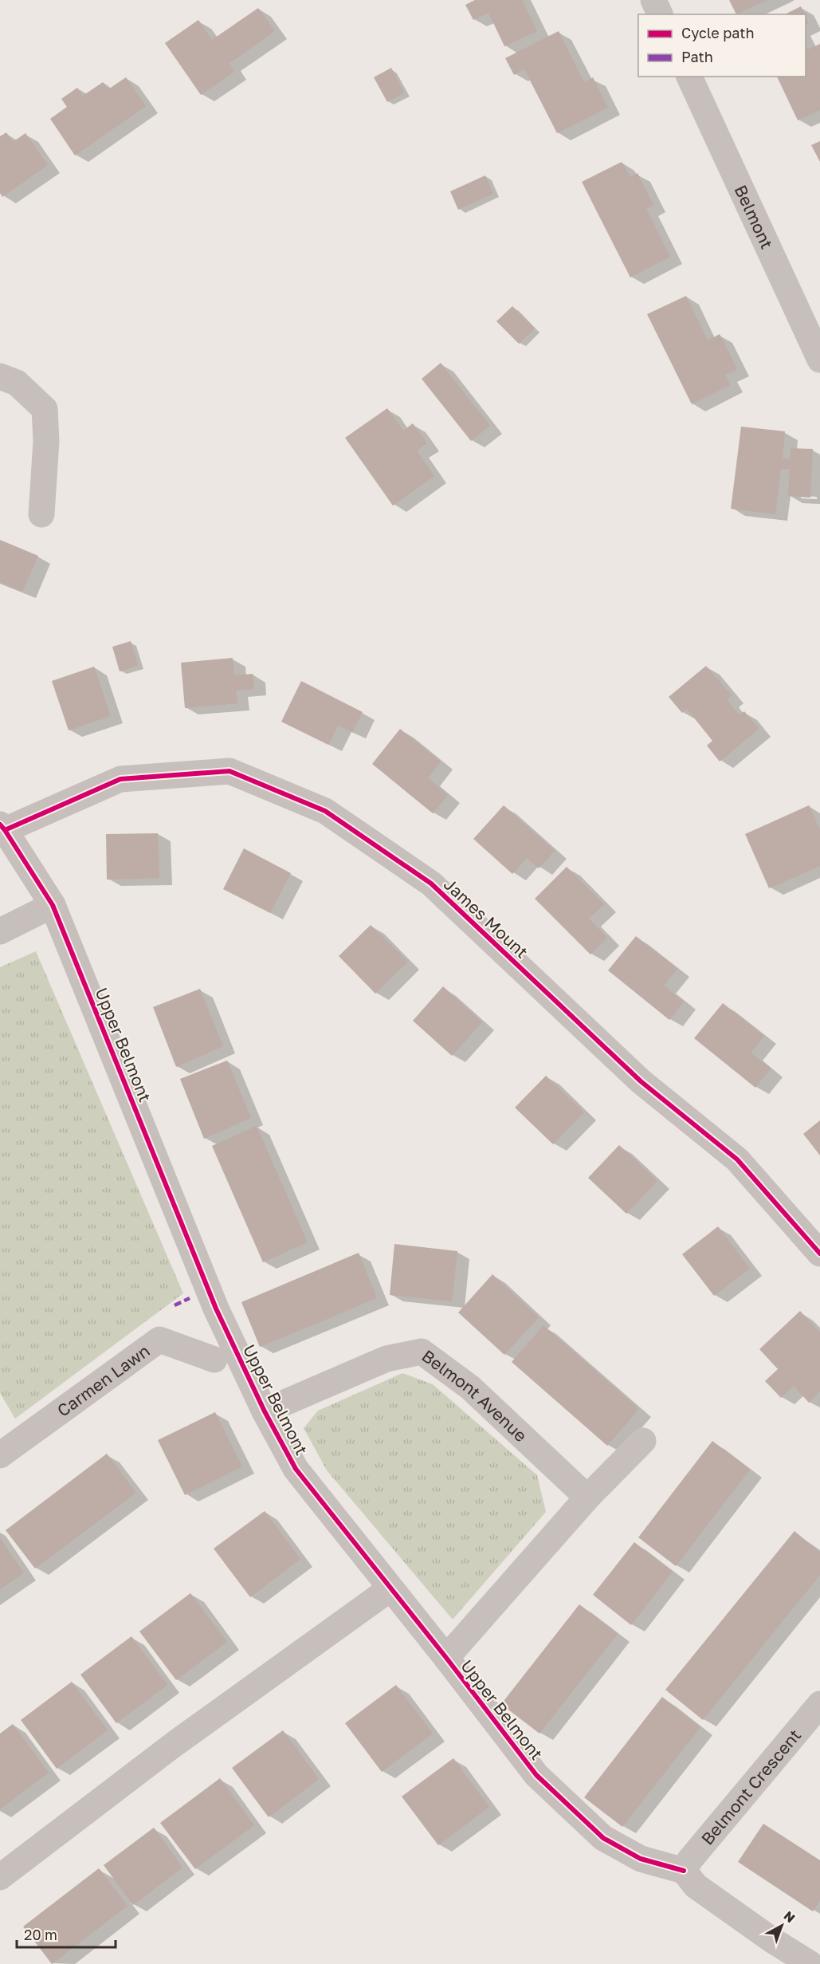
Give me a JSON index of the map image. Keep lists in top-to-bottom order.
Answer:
{
  "streets": {
    "street": [
      "Belmont",
      "James Mount",
      "Upper Belmont",
      "Carmen Lawn",
      "Belmont Avenue",
      "Belmont Crescent"
    ]
  },
  "crossings": [
    ["James Mount", "Upper Belmont"],
    ["Upper Belmont", "Belmont Avenue"],
    ["Upper Belmont", "Belmont Crescent"]
  ],
  "legend": ["Cycle path", "Path"],
  "scale_bar": "20 m",
  "north": "top right"
}
